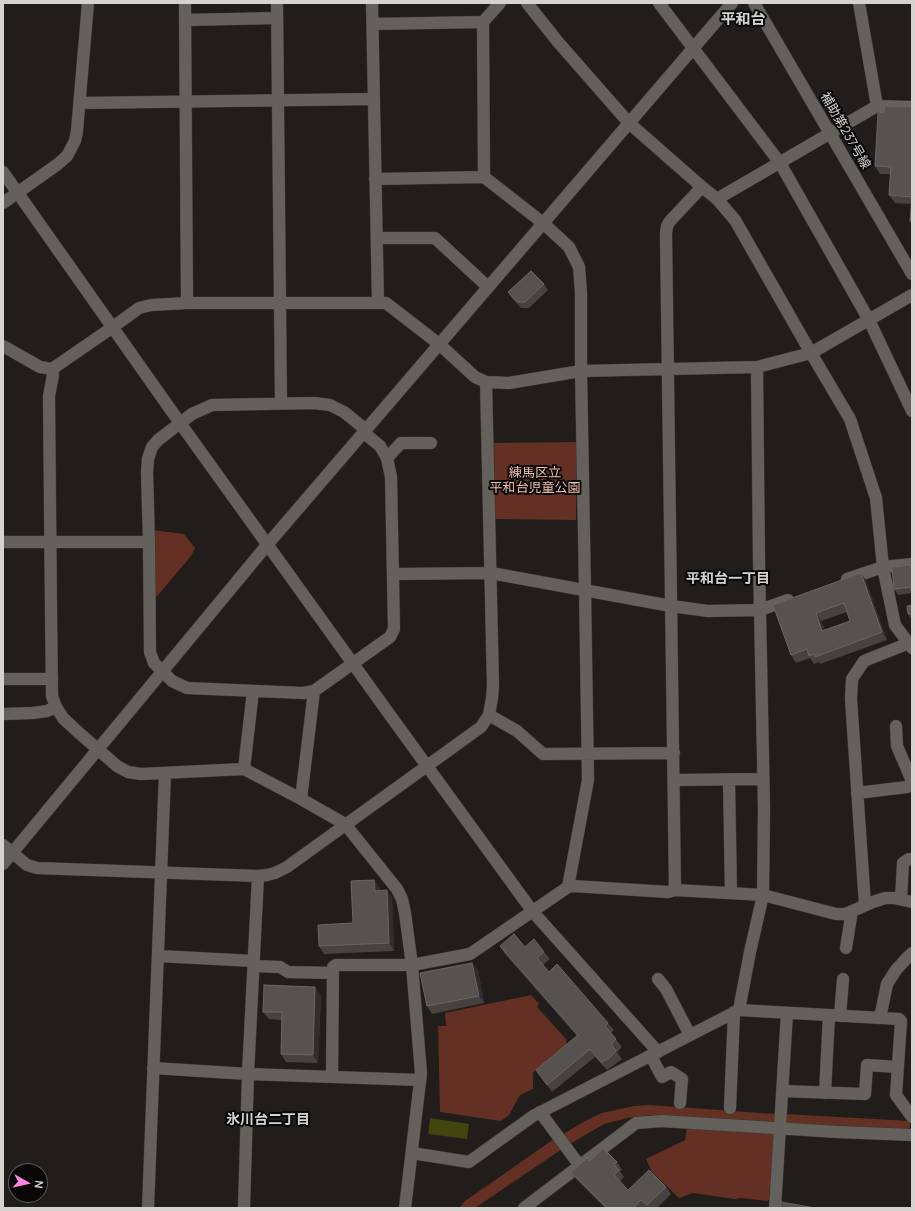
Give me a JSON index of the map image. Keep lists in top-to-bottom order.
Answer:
{
  "streets": {
    "street": ["補助第237号線"]
  },
  "districts": ["平和台", "平和台一丁目", "氷川台二丁目"],
  "parks": ["練馬区立 平和台児童公園"],
  "north": "right"
}
